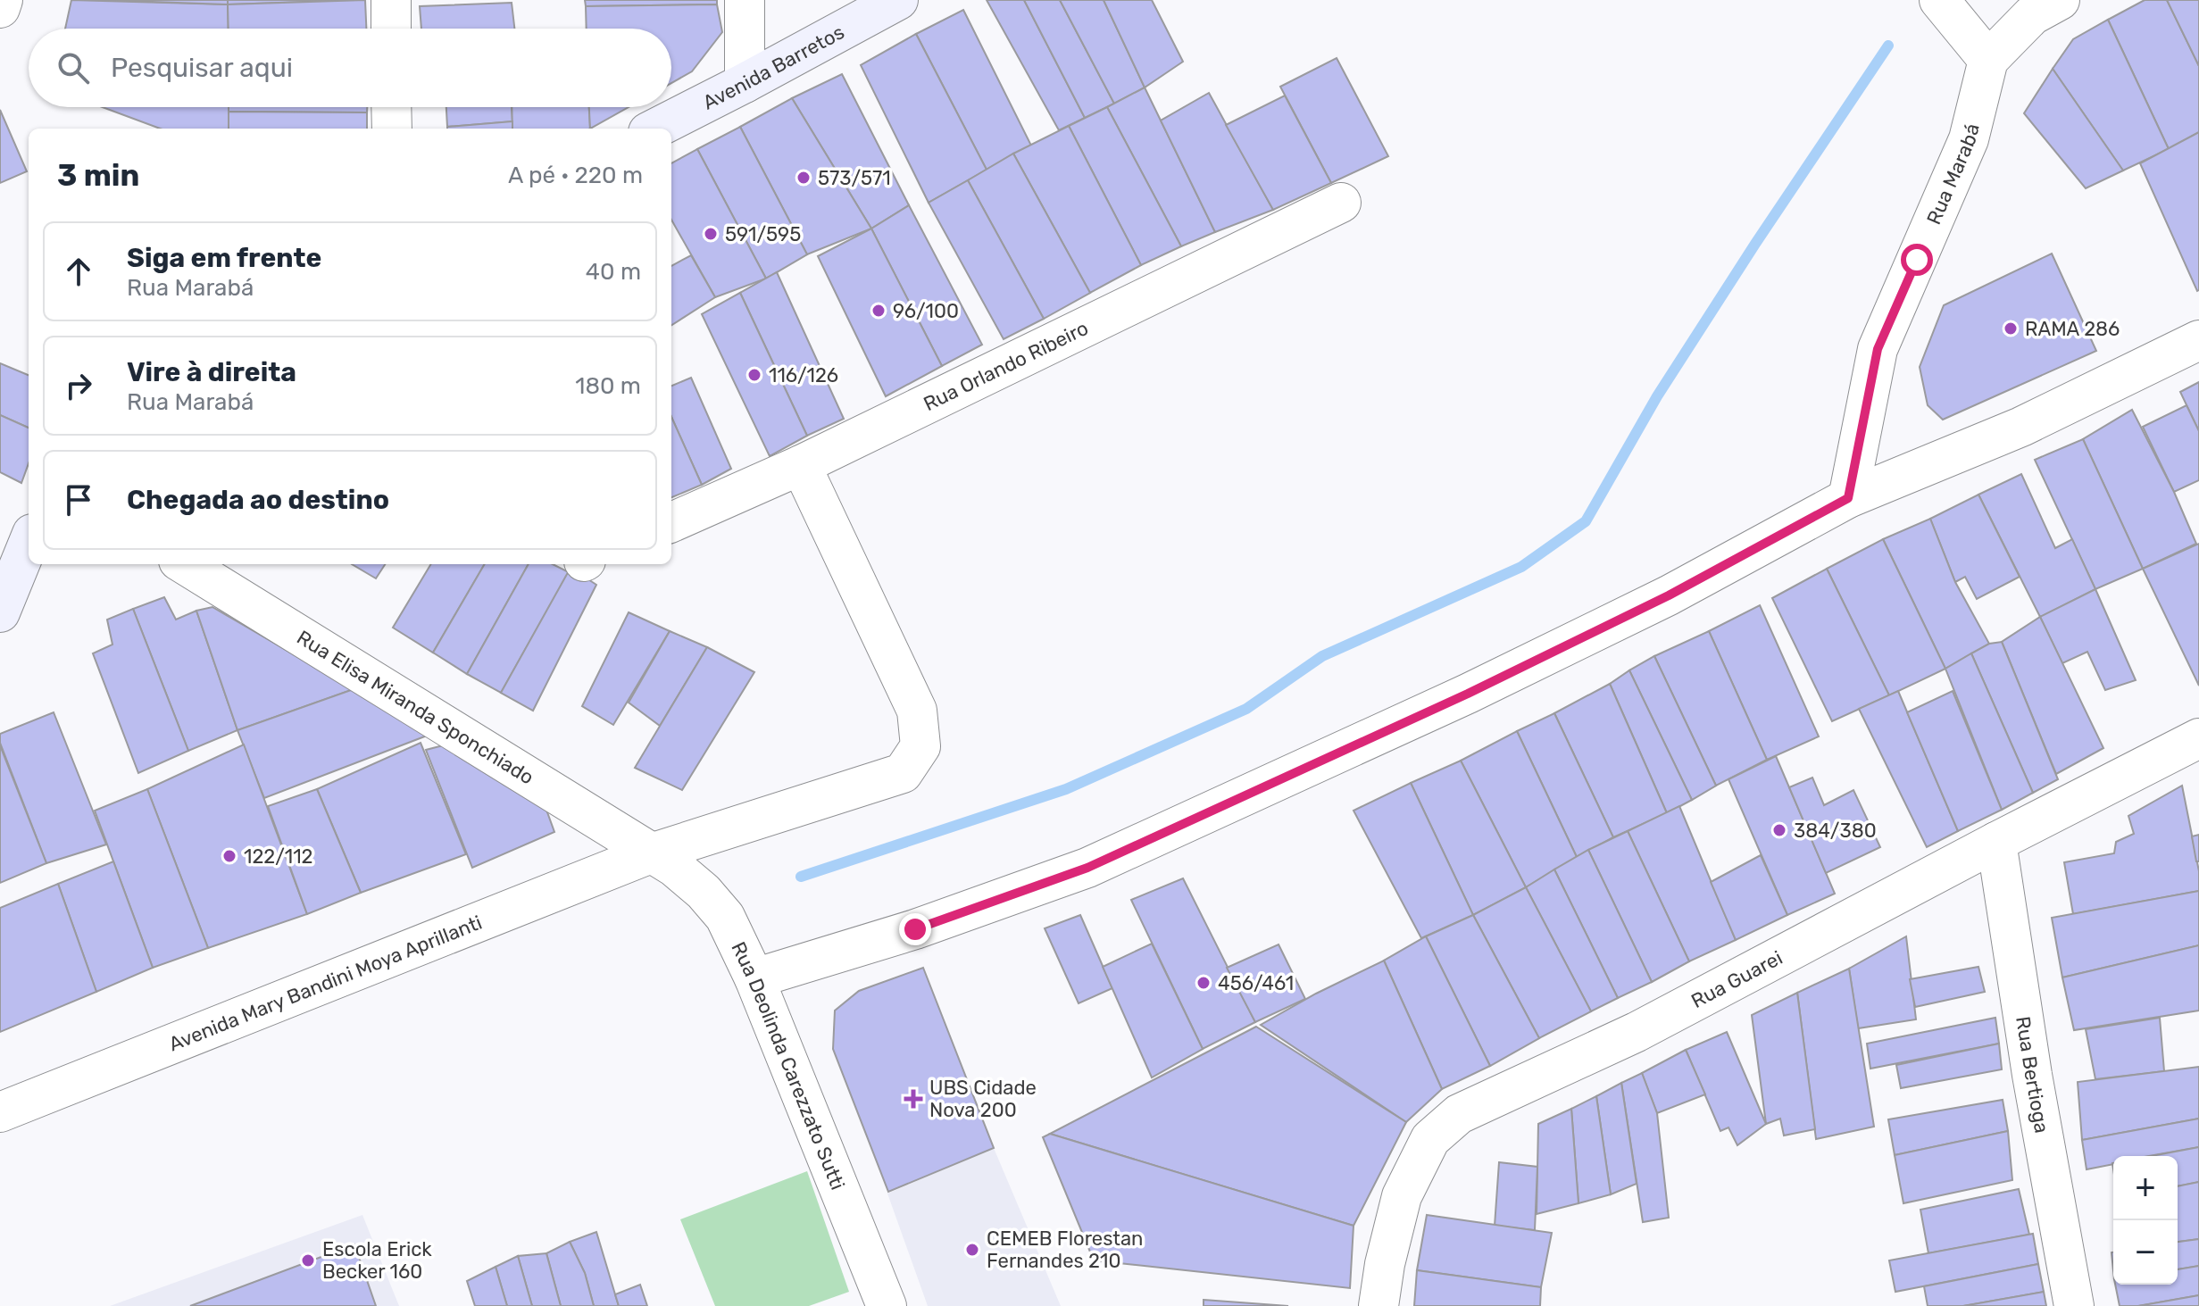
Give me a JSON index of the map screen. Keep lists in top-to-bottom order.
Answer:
{
  "streets": {
    "street": [
      "Avenida Barretos",
      "Rua Marabá",
      "Rua Orlando Ribeiro",
      "Rua Elisa Miranda Sponchiado",
      "Rua Guarei",
      "Avenida Mary Bandini Moya Aprillanti",
      "Rua Deolinda Carezzato Sutti",
      "Rua Bertioga"
    ]
  },
  "crossings": [
    ["Rua Orlando Ribeiro", "Avenida Mary Bandini Moya Aprillanti"],
    ["Rua Elisa Miranda Sponchiado", "Avenida Mary Bandini Moya Aprillanti"],
    ["Rua Elisa Miranda Sponchiado", "Rua Deolinda Carezzato Sutti"],
    ["Rua Guarei", "Rua Bertioga"],
    ["Avenida Mary Bandini Moya Aprillanti", "Rua Deolinda Carezzato Sutti"]
  ],
  "places": {
    "other": [
      "573/571",
      "591/595",
      "96/100",
      "RAMA 286",
      "116/126",
      "384/380",
      "122/112",
      "456/461",
      "CEMEB Florestan Fernandes 210",
      "Escola Erick Becker 160"
    ],
    "health": ["UBS Cidade Nova 200"]
  },
  "page": {
    "search": "Pesquisar aqui",
    "heading": ["3 min", "A pé · 220 m"],
    "list": [
      ["Siga em frente", "Rua Marabá", "40 m"],
      ["Vire à direita", "Rua Marabá", "180 m"],
      "Chegada ao destino"
    ],
    "map_buttons": ["+", "−"]
  }
}
